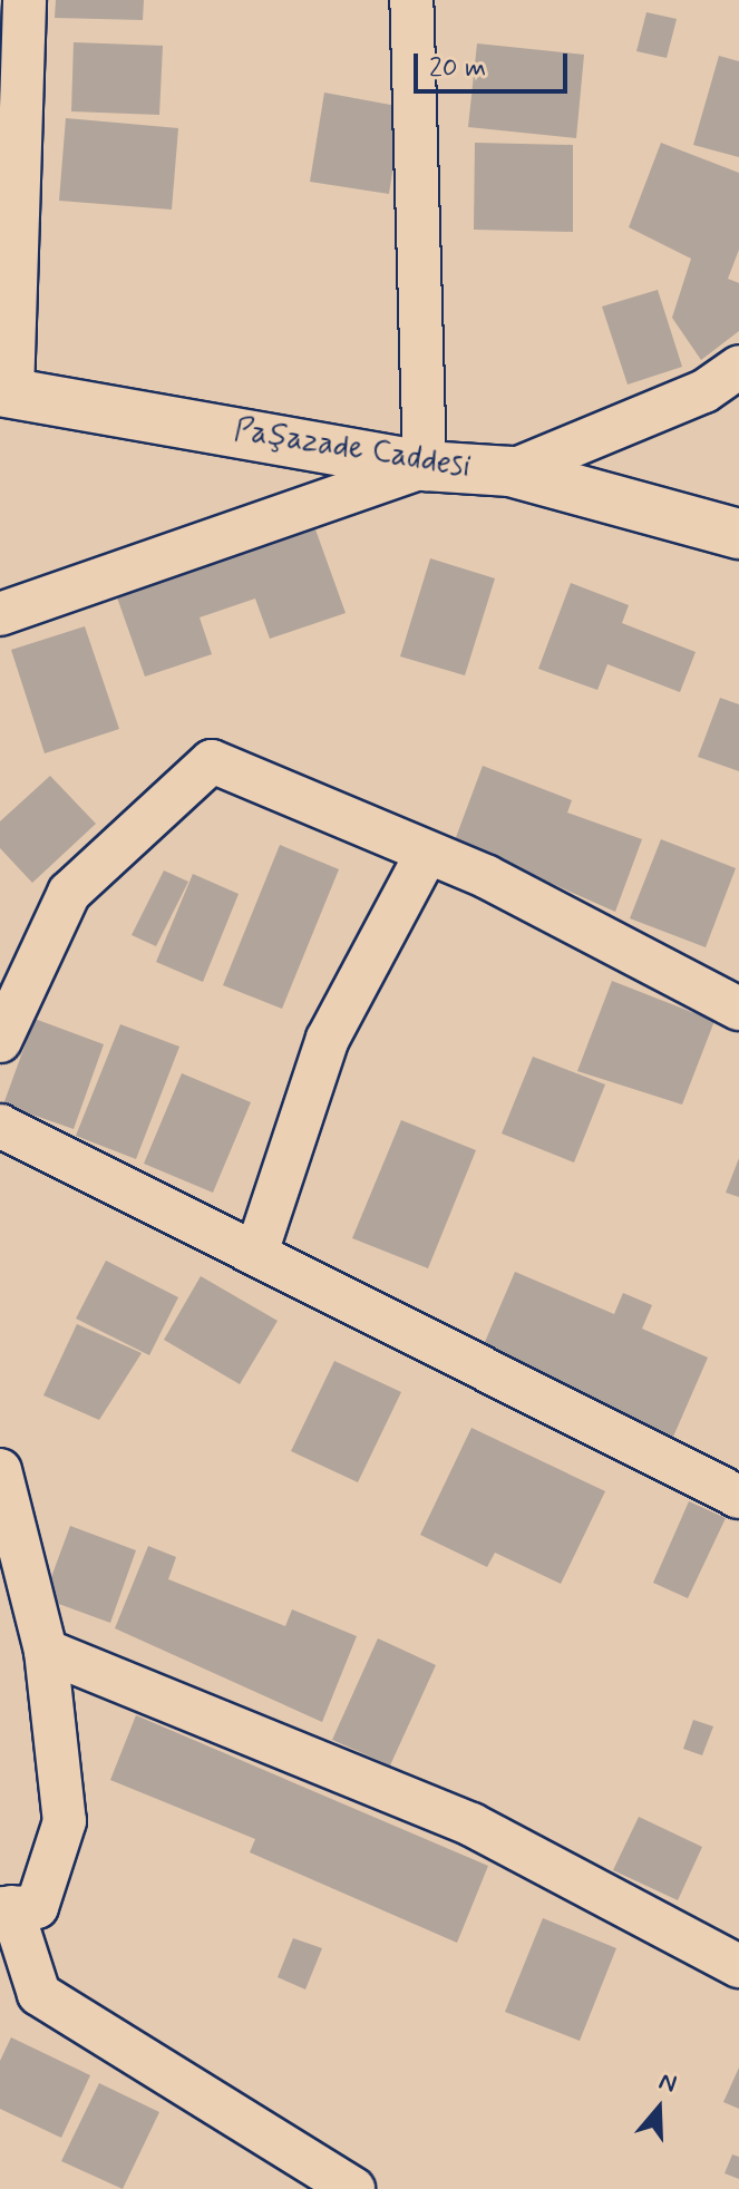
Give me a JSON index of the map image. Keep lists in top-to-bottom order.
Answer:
{
  "streets": {
    "street": ["Paşazade Caddesi"]
  },
  "scale_bar": "20 m",
  "north": "top"
}
